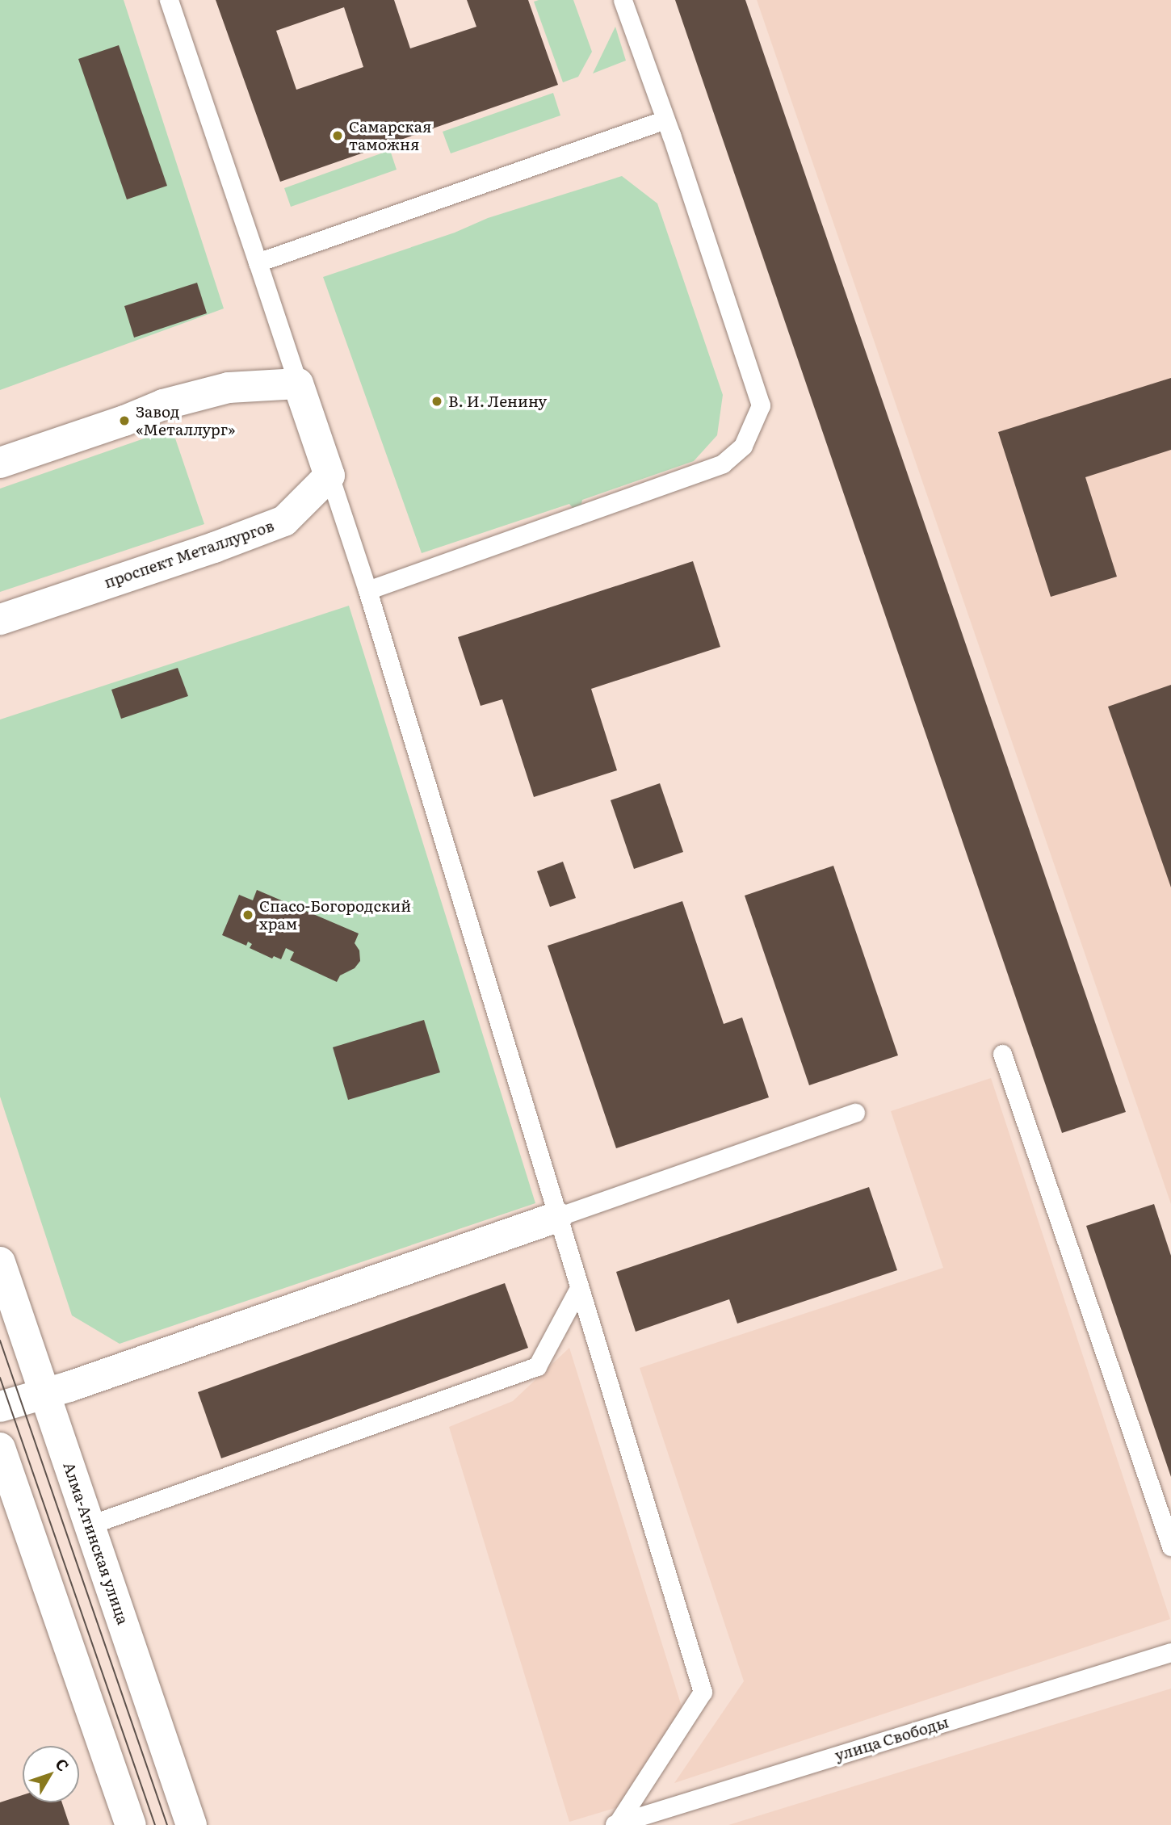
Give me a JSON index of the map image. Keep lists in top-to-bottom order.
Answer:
{
  "streets": {
    "street": ["проспект Металлургов", "Алма-Атинская улица"],
    "lane": ["улица Свободы"]
  },
  "places": [
    "Самарская таможня",
    "В. И. Ленину",
    "Завод «Металлург»",
    "Спасо-Богородский храм"
  ],
  "north": "top right"
}
